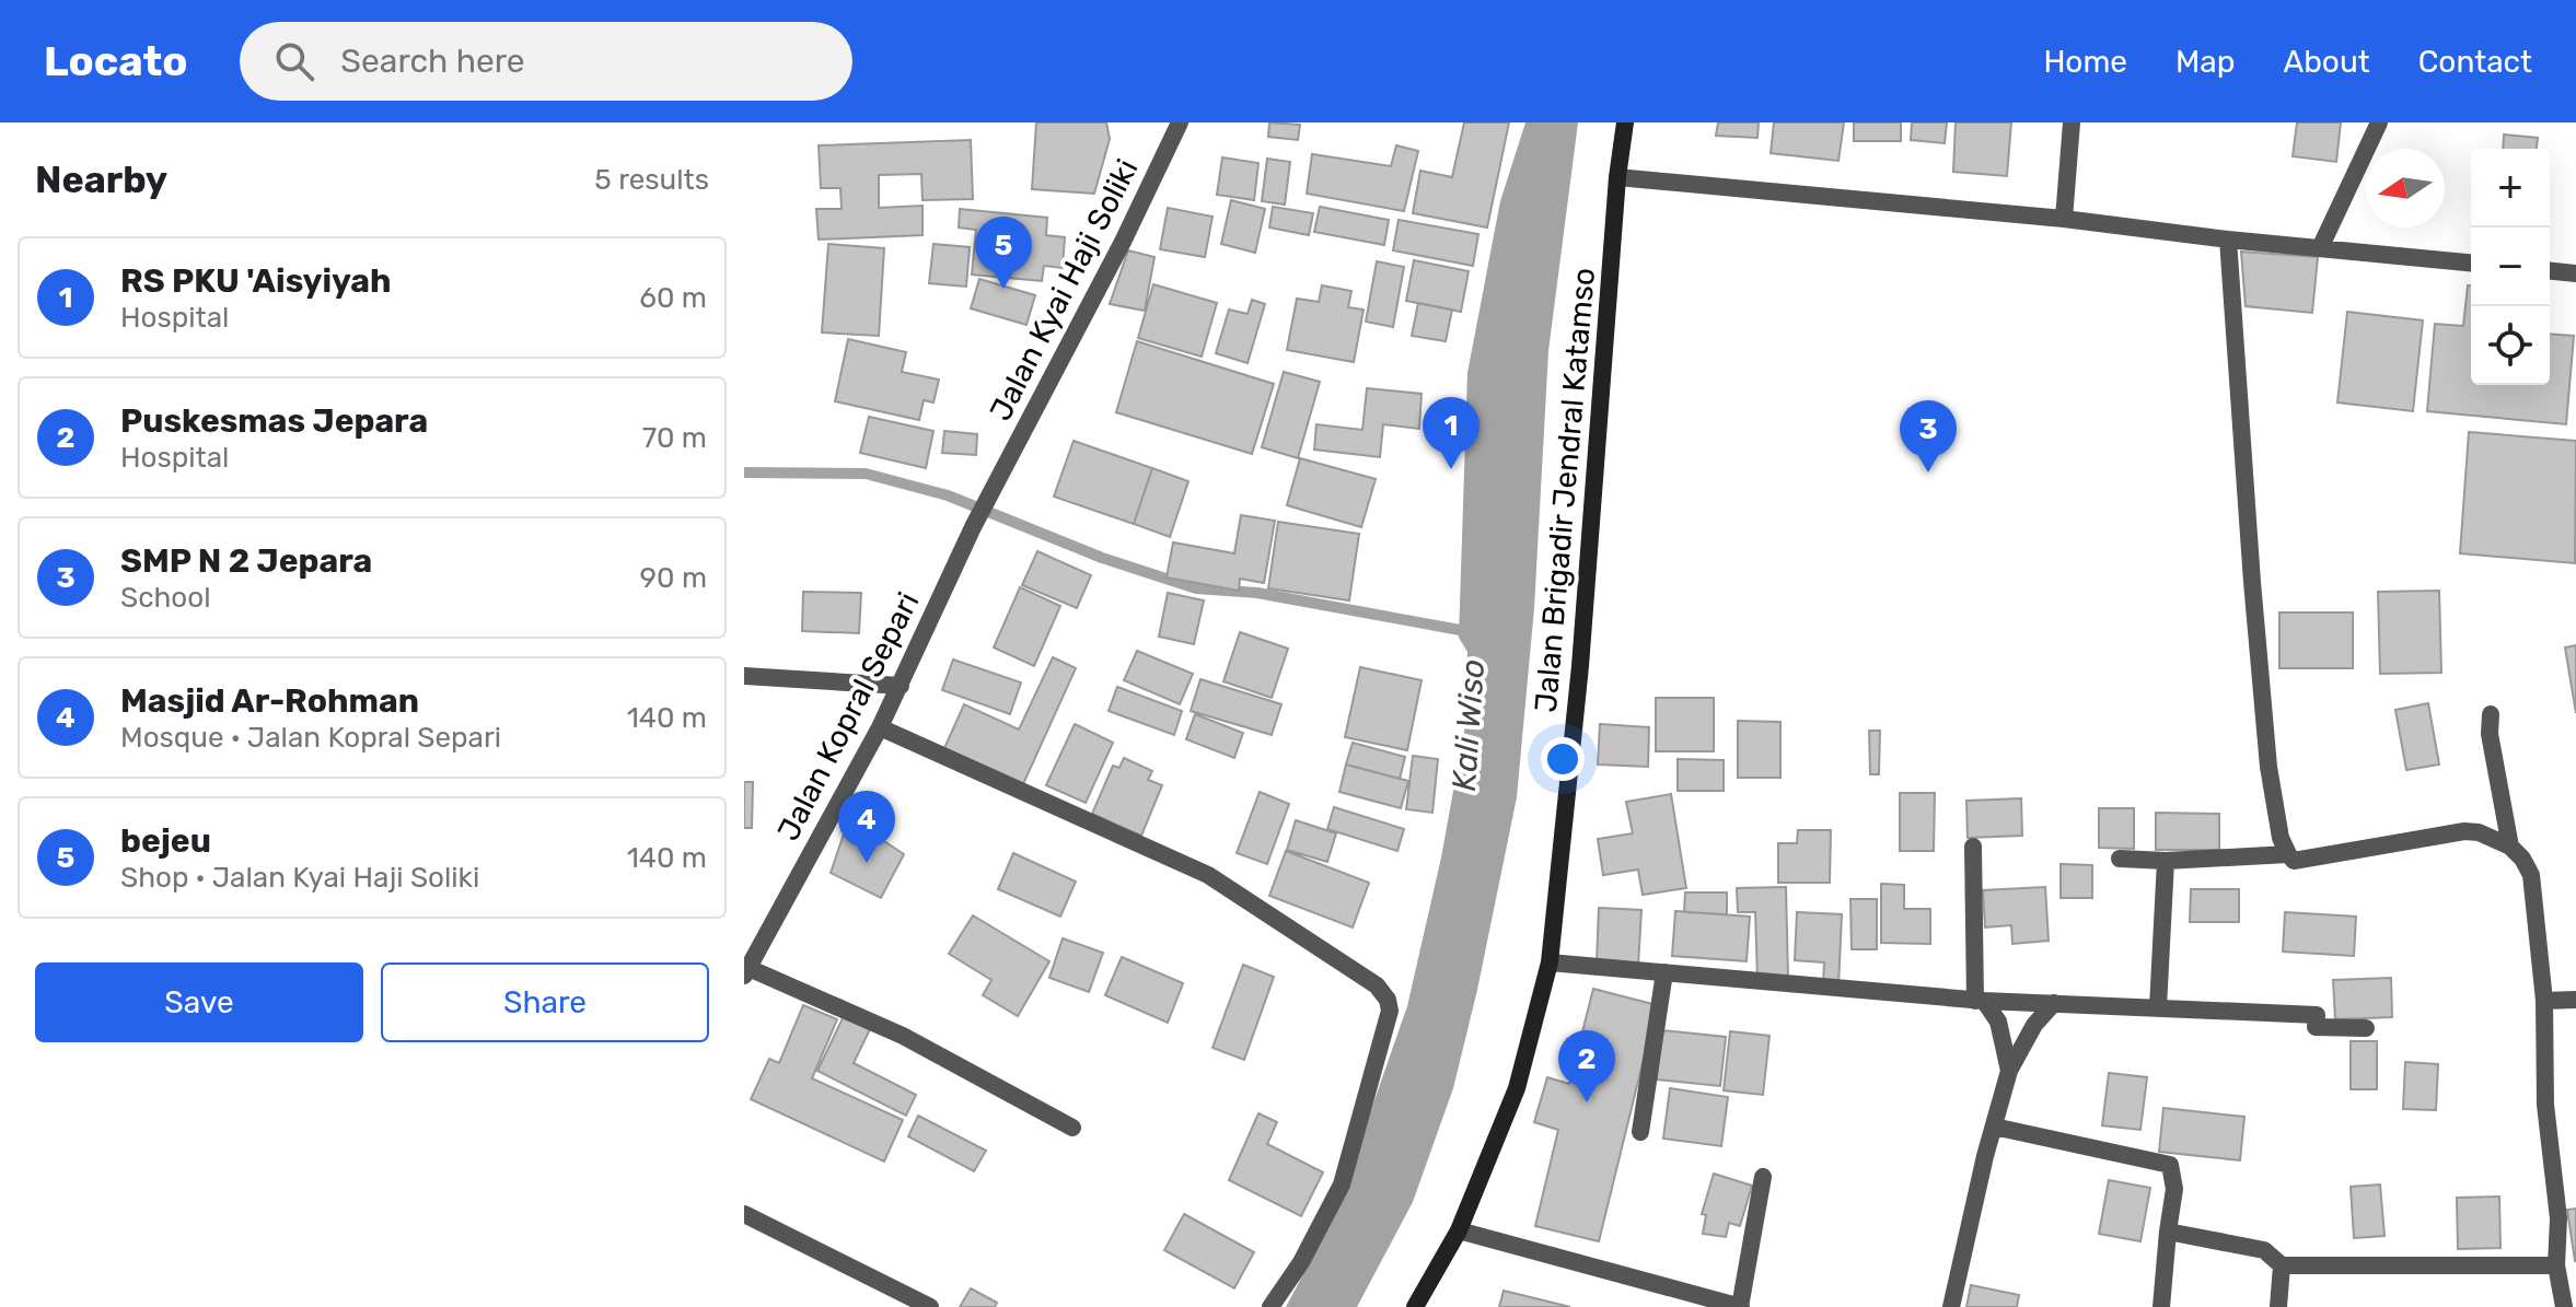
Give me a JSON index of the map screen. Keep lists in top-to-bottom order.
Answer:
{
  "streets": {
    "street": ["Jalan Kyai Haji Soliki", "Jalan Brigadir Jendral Katamso", "Jalan Kopral Separi"]
  },
  "crossings": [
    ["Jalan Kyai Haji Soliki", "Jalan Kopral Separi"]
  ],
  "water": ["Kali Wiso"],
  "north": "left",
  "page": {
    "header": "Locato",
    "search": "Search here",
    "nav": [
      "Home",
      "Map",
      "About",
      "Contact"
    ],
    "heading": ["Nearby", "5 results"],
    "map_buttons": ["+", "−"],
    "pins": [
      "5",
      "1",
      "3",
      "4",
      "2"
    ],
    "list": [
      {
        "mark": "1",
        "name": "RS PKU 'Aisyiyah",
        "note": "Hospital",
        "value": "60 m"
      },
      {
        "mark": "2",
        "name": "Puskesmas Jepara",
        "note": "Hospital",
        "value": "70 m"
      },
      {
        "mark": "3",
        "name": "SMP N 2 Jepara",
        "note": "School",
        "value": "90 m"
      },
      {
        "mark": "4",
        "name": "Masjid Ar-Rohman",
        "note": "Mosque · Jalan Kopral Separi",
        "value": "140 m"
      },
      {
        "mark": "5",
        "name": "bejeu",
        "note": "Shop · Jalan Kyai Haji Soliki",
        "value": "140 m"
      }
    ],
    "buttons": ["Save", "Share"]
  }
}
